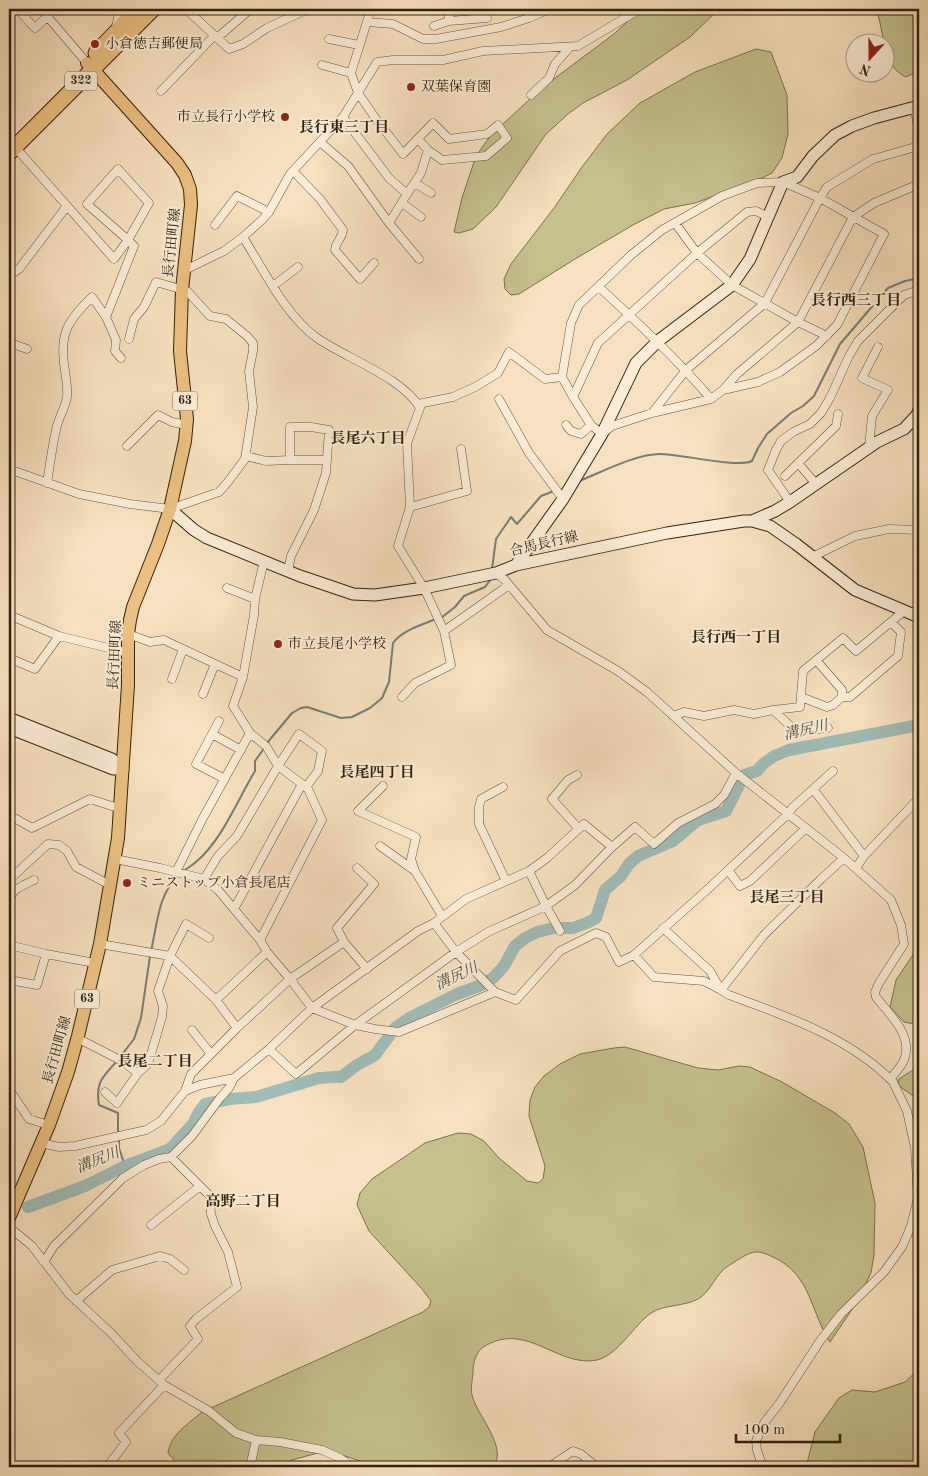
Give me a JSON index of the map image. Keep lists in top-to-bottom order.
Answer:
{
  "streets": {
    "highway": ["322"],
    "main road": ["長行田町線", "63"],
    "street": ["合馬長行線"]
  },
  "crossings": [
    ["322", "長行田町線"],
    ["長行田町線", "合馬長行線"]
  ],
  "districts": [
    "長行東三丁目",
    "長行西三丁目",
    "長尾六丁目",
    "長行西一丁目",
    "長尾四丁目",
    "長尾三丁目",
    "長尾二丁目",
    "高野二丁目"
  ],
  "water": ["溝尻川"],
  "places": [
    "小倉徳吉郵便局",
    "双葉保育園",
    "市立長行小学校",
    "市立長尾小学校",
    "ミニストップ小倉長尾店"
  ],
  "scale_bar": "100 m",
  "north": "bottom"
}
